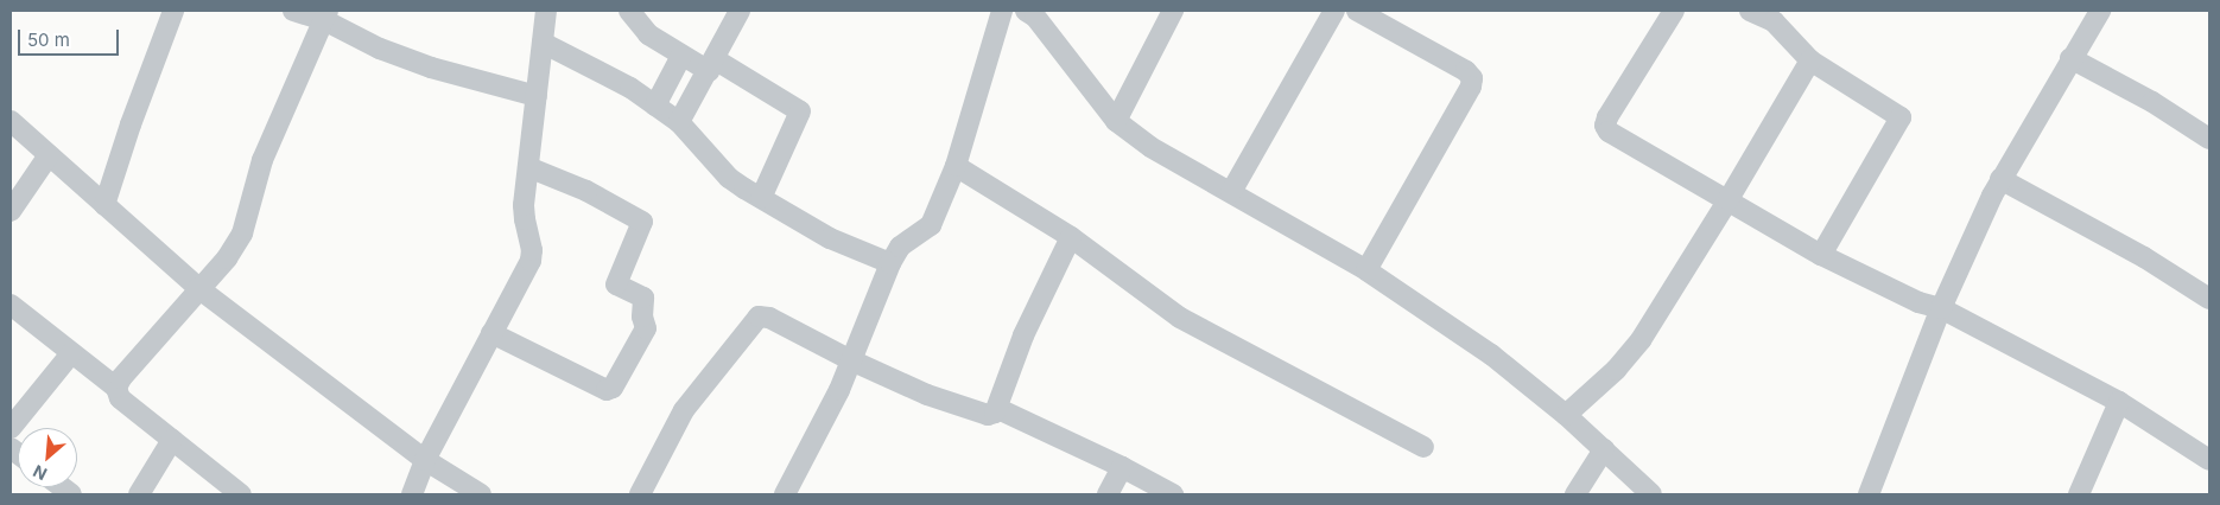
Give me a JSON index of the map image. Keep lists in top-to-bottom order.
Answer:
{
  "scale_bar": "50 m",
  "north": "bottom left"
}
